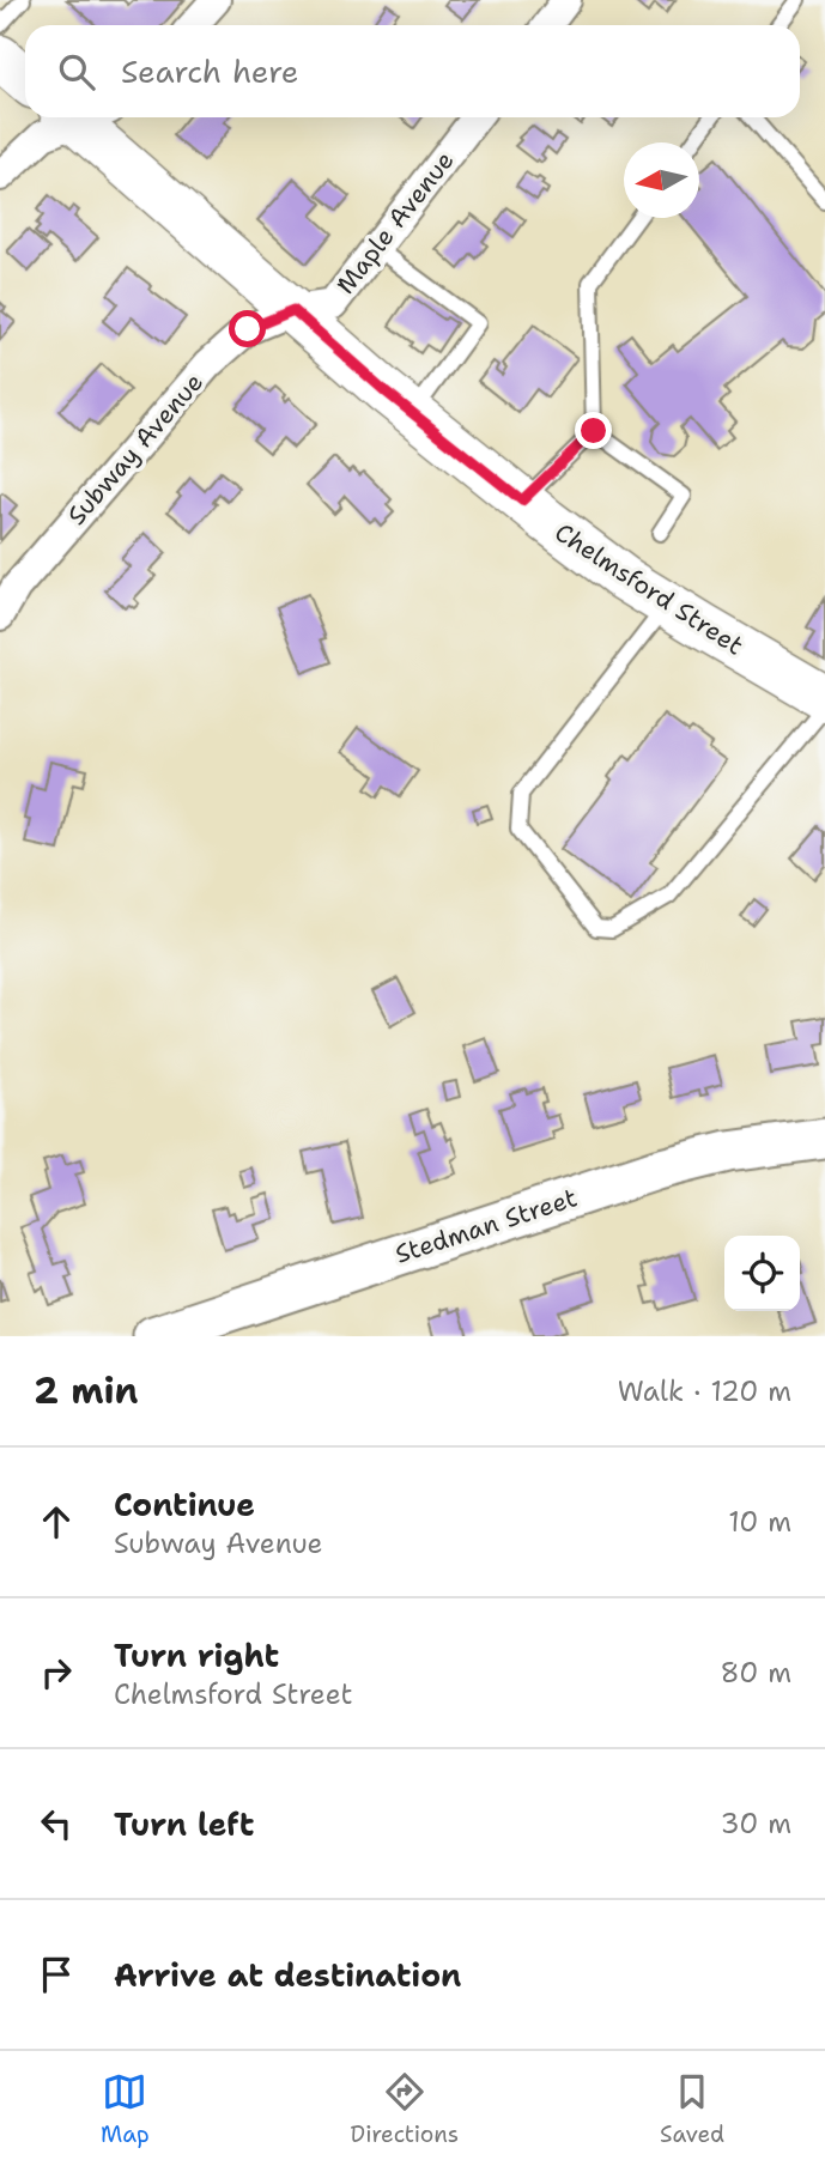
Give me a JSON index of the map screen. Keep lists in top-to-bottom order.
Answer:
{
  "streets": {
    "main road": ["Chelmsford Street", "Stedman Street"],
    "street": ["Maple Avenue", "Subway Avenue"]
  },
  "crossings": [
    ["Maple Avenue", "Subway Avenue"],
    ["Maple Avenue", "Chelmsford Street"],
    ["Subway Avenue", "Chelmsford Street"]
  ],
  "north": "left",
  "page": {
    "search": "Search here",
    "heading": ["2 min", "Walk · 120 m"],
    "list": [
      ["Continue", "Subway Avenue", "10 m"],
      ["Turn right", "Chelmsford Street", "80 m"],
      ["Turn left", "30 m"],
      "Arrive at destination"
    ],
    "nav": ["Map", "Directions", "Saved"]
  }
}
